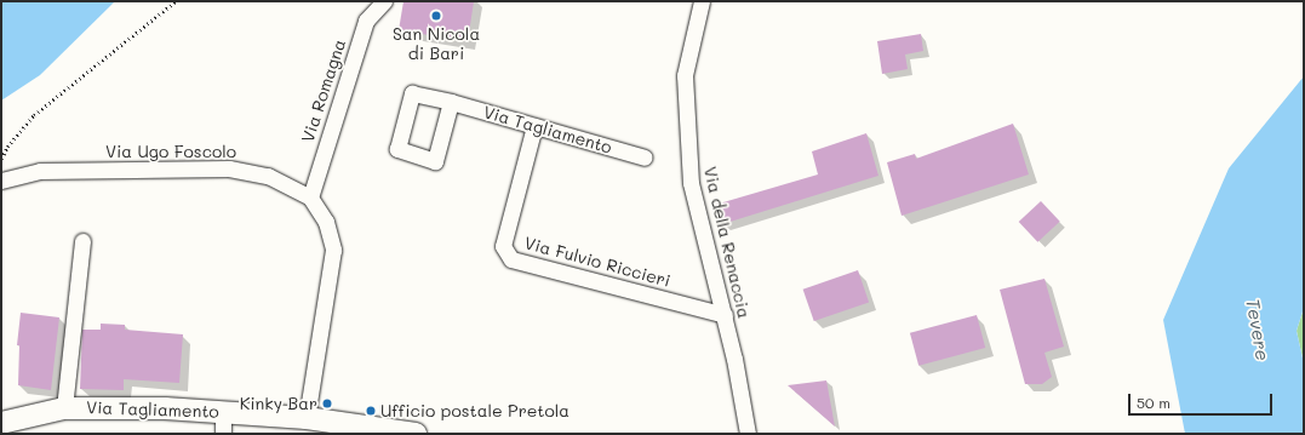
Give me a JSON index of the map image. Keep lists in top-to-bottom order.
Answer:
{
  "streets": {
    "street": [
      "Via Romagna",
      "Via Tagliamento",
      "Via Ugo Foscolo",
      "Via della Renaccia",
      "Via Fulvio Riccieri"
    ]
  },
  "crossings": [
    ["Via Romagna", "Via Ugo Foscolo"],
    ["Via Tagliamento", "Via Ugo Foscolo"],
    ["Via Tagliamento", "Via Fulvio Riccieri"],
    ["Via della Renaccia", "Via Fulvio Riccieri"]
  ],
  "water": ["Tevere"],
  "places": ["San Nicola di Bari", "Kinky Bar", "Ufficio postale Pretola"],
  "scale_bar": "50 m"
}
